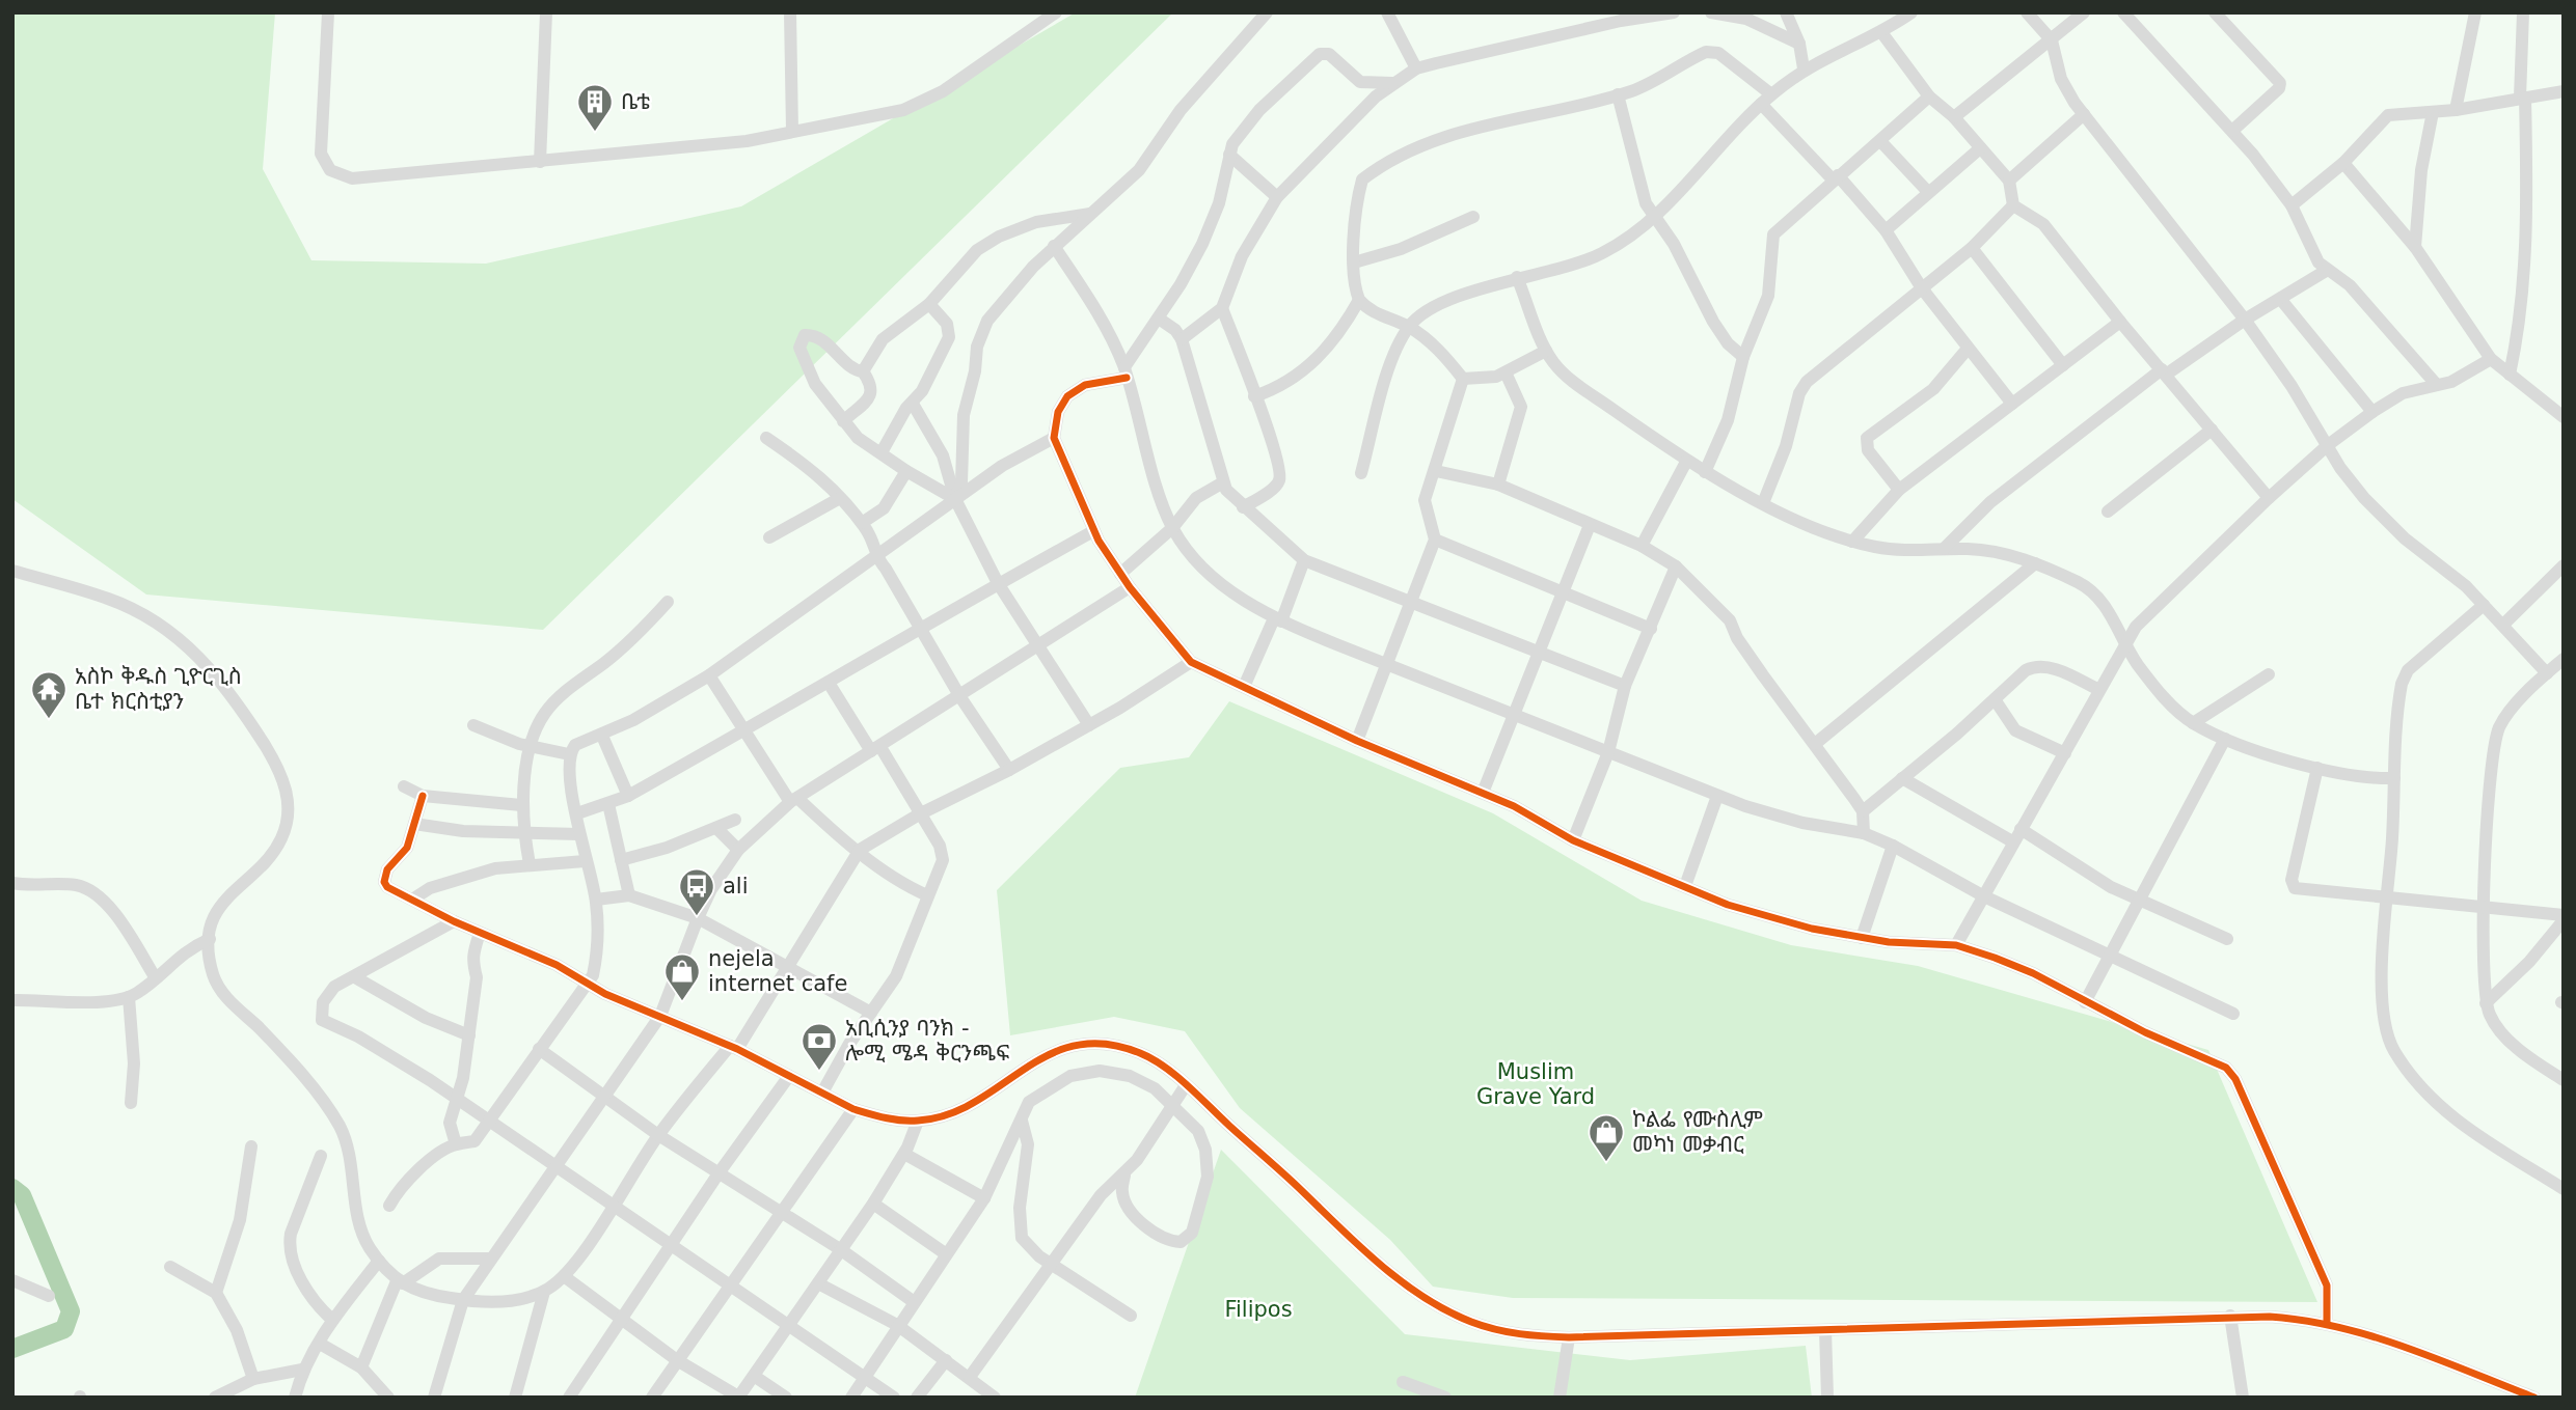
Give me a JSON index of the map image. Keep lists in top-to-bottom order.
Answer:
{
  "parks": ["Muslim Grave Yard", "Filipos"],
  "places": {
    "building": ["ቤቴ"],
    "temple": ["አስኮ ቅዱስ ጊዮርጊስ ቤተ ክርስቲያን"],
    "bus stop": ["ali"],
    "shop": ["nejela internet cafe", "ኮልፌ የሙስሊም መካነ መቃብር"],
    "bank": ["አቢሲንያ ባንክ - ሎሚ ሜዳ ቅርንጫፍ"]
  }
}
